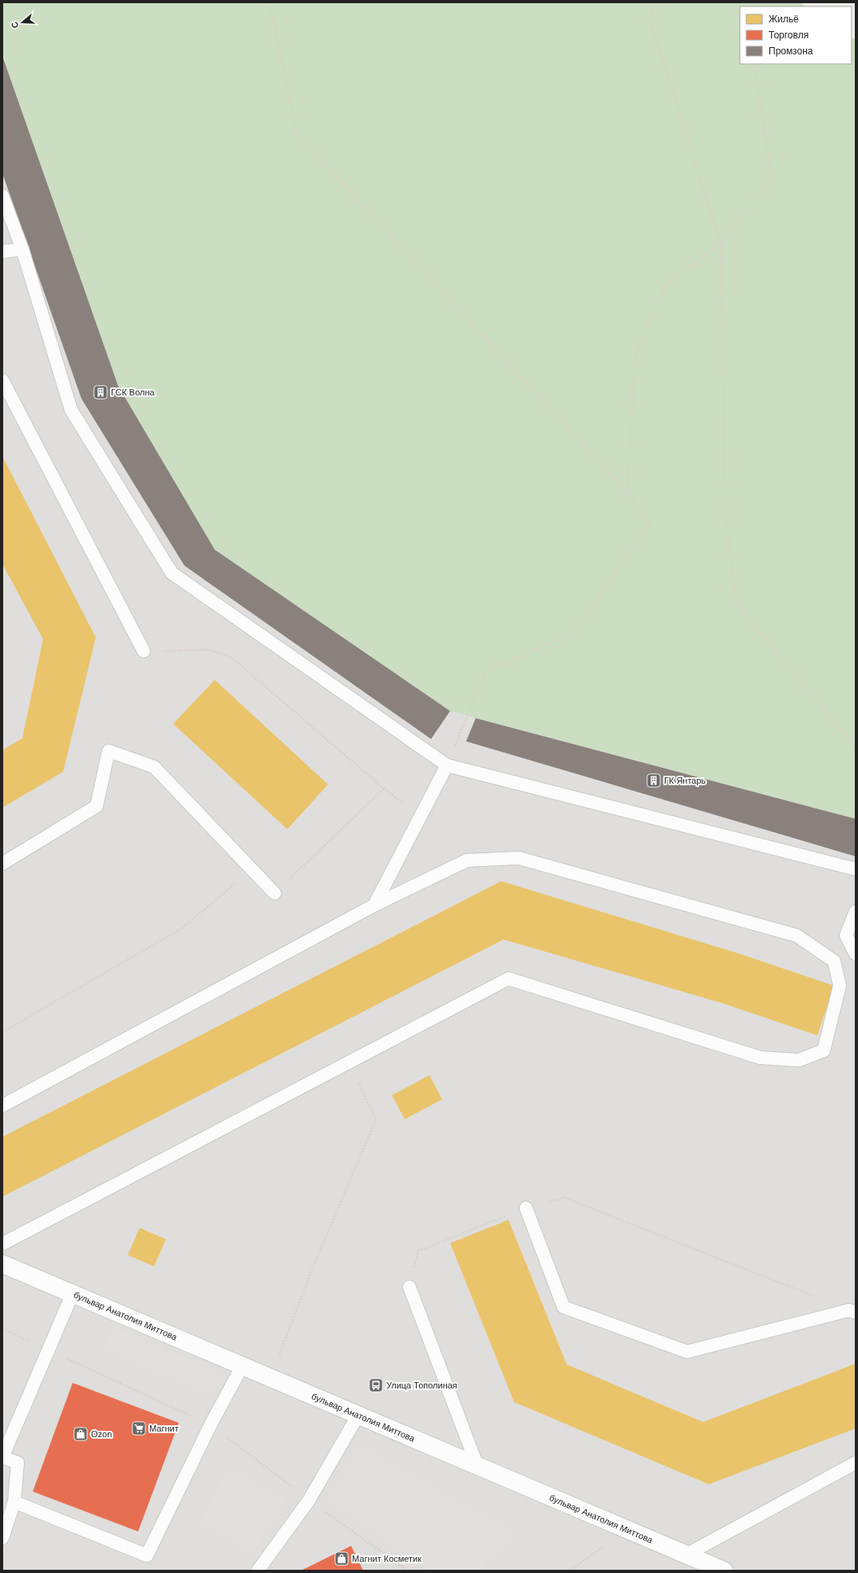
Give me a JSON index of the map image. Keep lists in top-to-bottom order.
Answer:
{
  "streets": {
    "street": ["бульвар Анатолия Миттова"]
  },
  "places": {
    "building": ["ГСК Волна", "ГК Янтарь"],
    "bus stop": ["Улица Тополиная"],
    "supermarket": ["Магнит"],
    "shop": ["Ozon", "Магнит Косметик"]
  },
  "legend": ["Жильё", "Торговля", "Промзона"],
  "north": "left"
}
